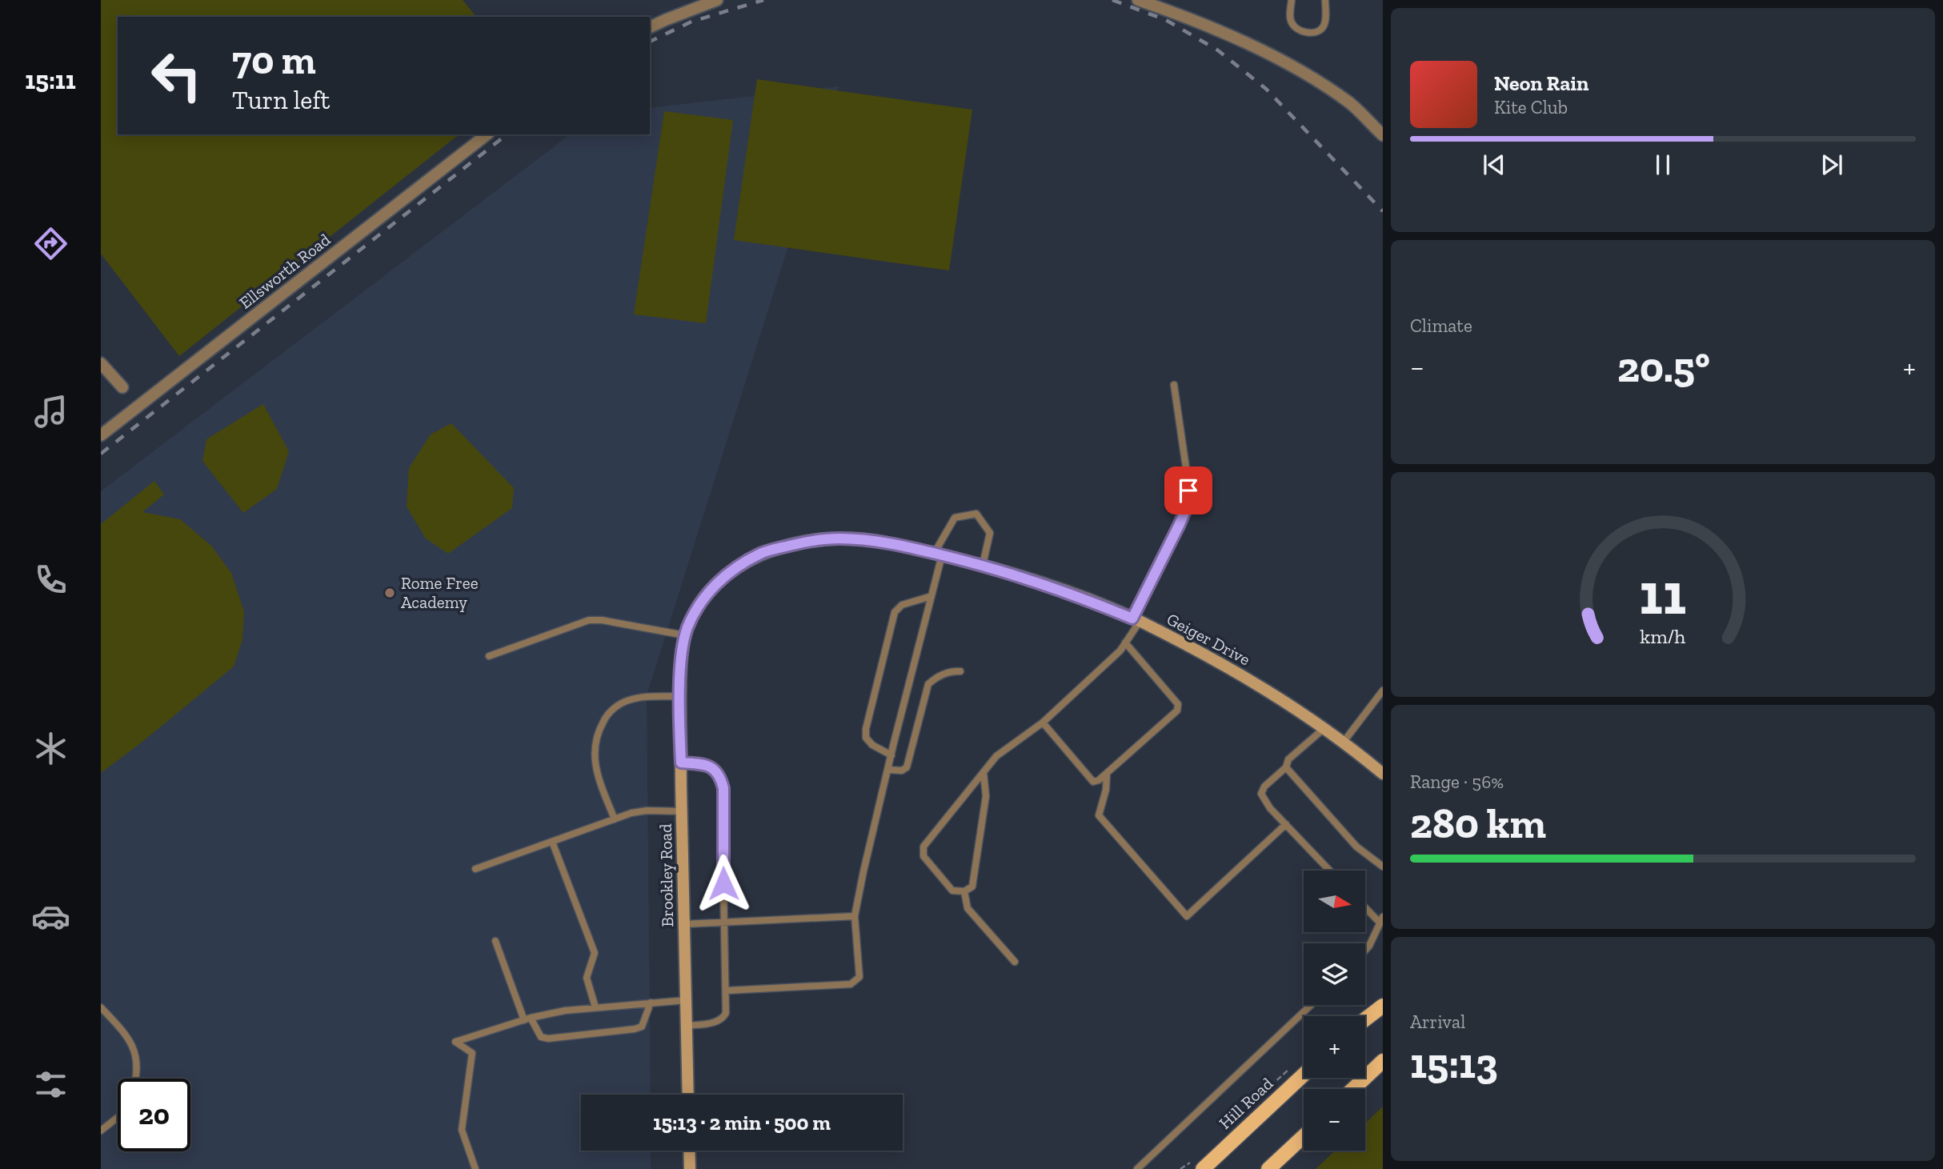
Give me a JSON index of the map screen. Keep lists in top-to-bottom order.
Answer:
{
  "streets": {
    "main road": ["Hill Road"],
    "street": ["Ellsworth Road", "Geiger Drive", "Brookley Road"]
  },
  "crossings": [
    ["Geiger Drive", "Brookley Road"]
  ],
  "places": ["Rome Free Academy"],
  "north": "right",
  "page": {
    "tabs": "15:11",
    "turn": ["70 m", "Turn left"],
    "song": ["Neon Rain", "Kite Club"],
    "tile": [
      "Climate",
      ["Range · 56%", "280 km"],
      ["Arrival", "15:13"]
    ],
    "heat": ["−", "20.5°", "+"],
    "map_buttons": ["+", "−"],
    "limit": "20",
    "trip": "15:13 · 2 min · 500 m",
    "gauge": ["11", "km/h"]
  }
}
